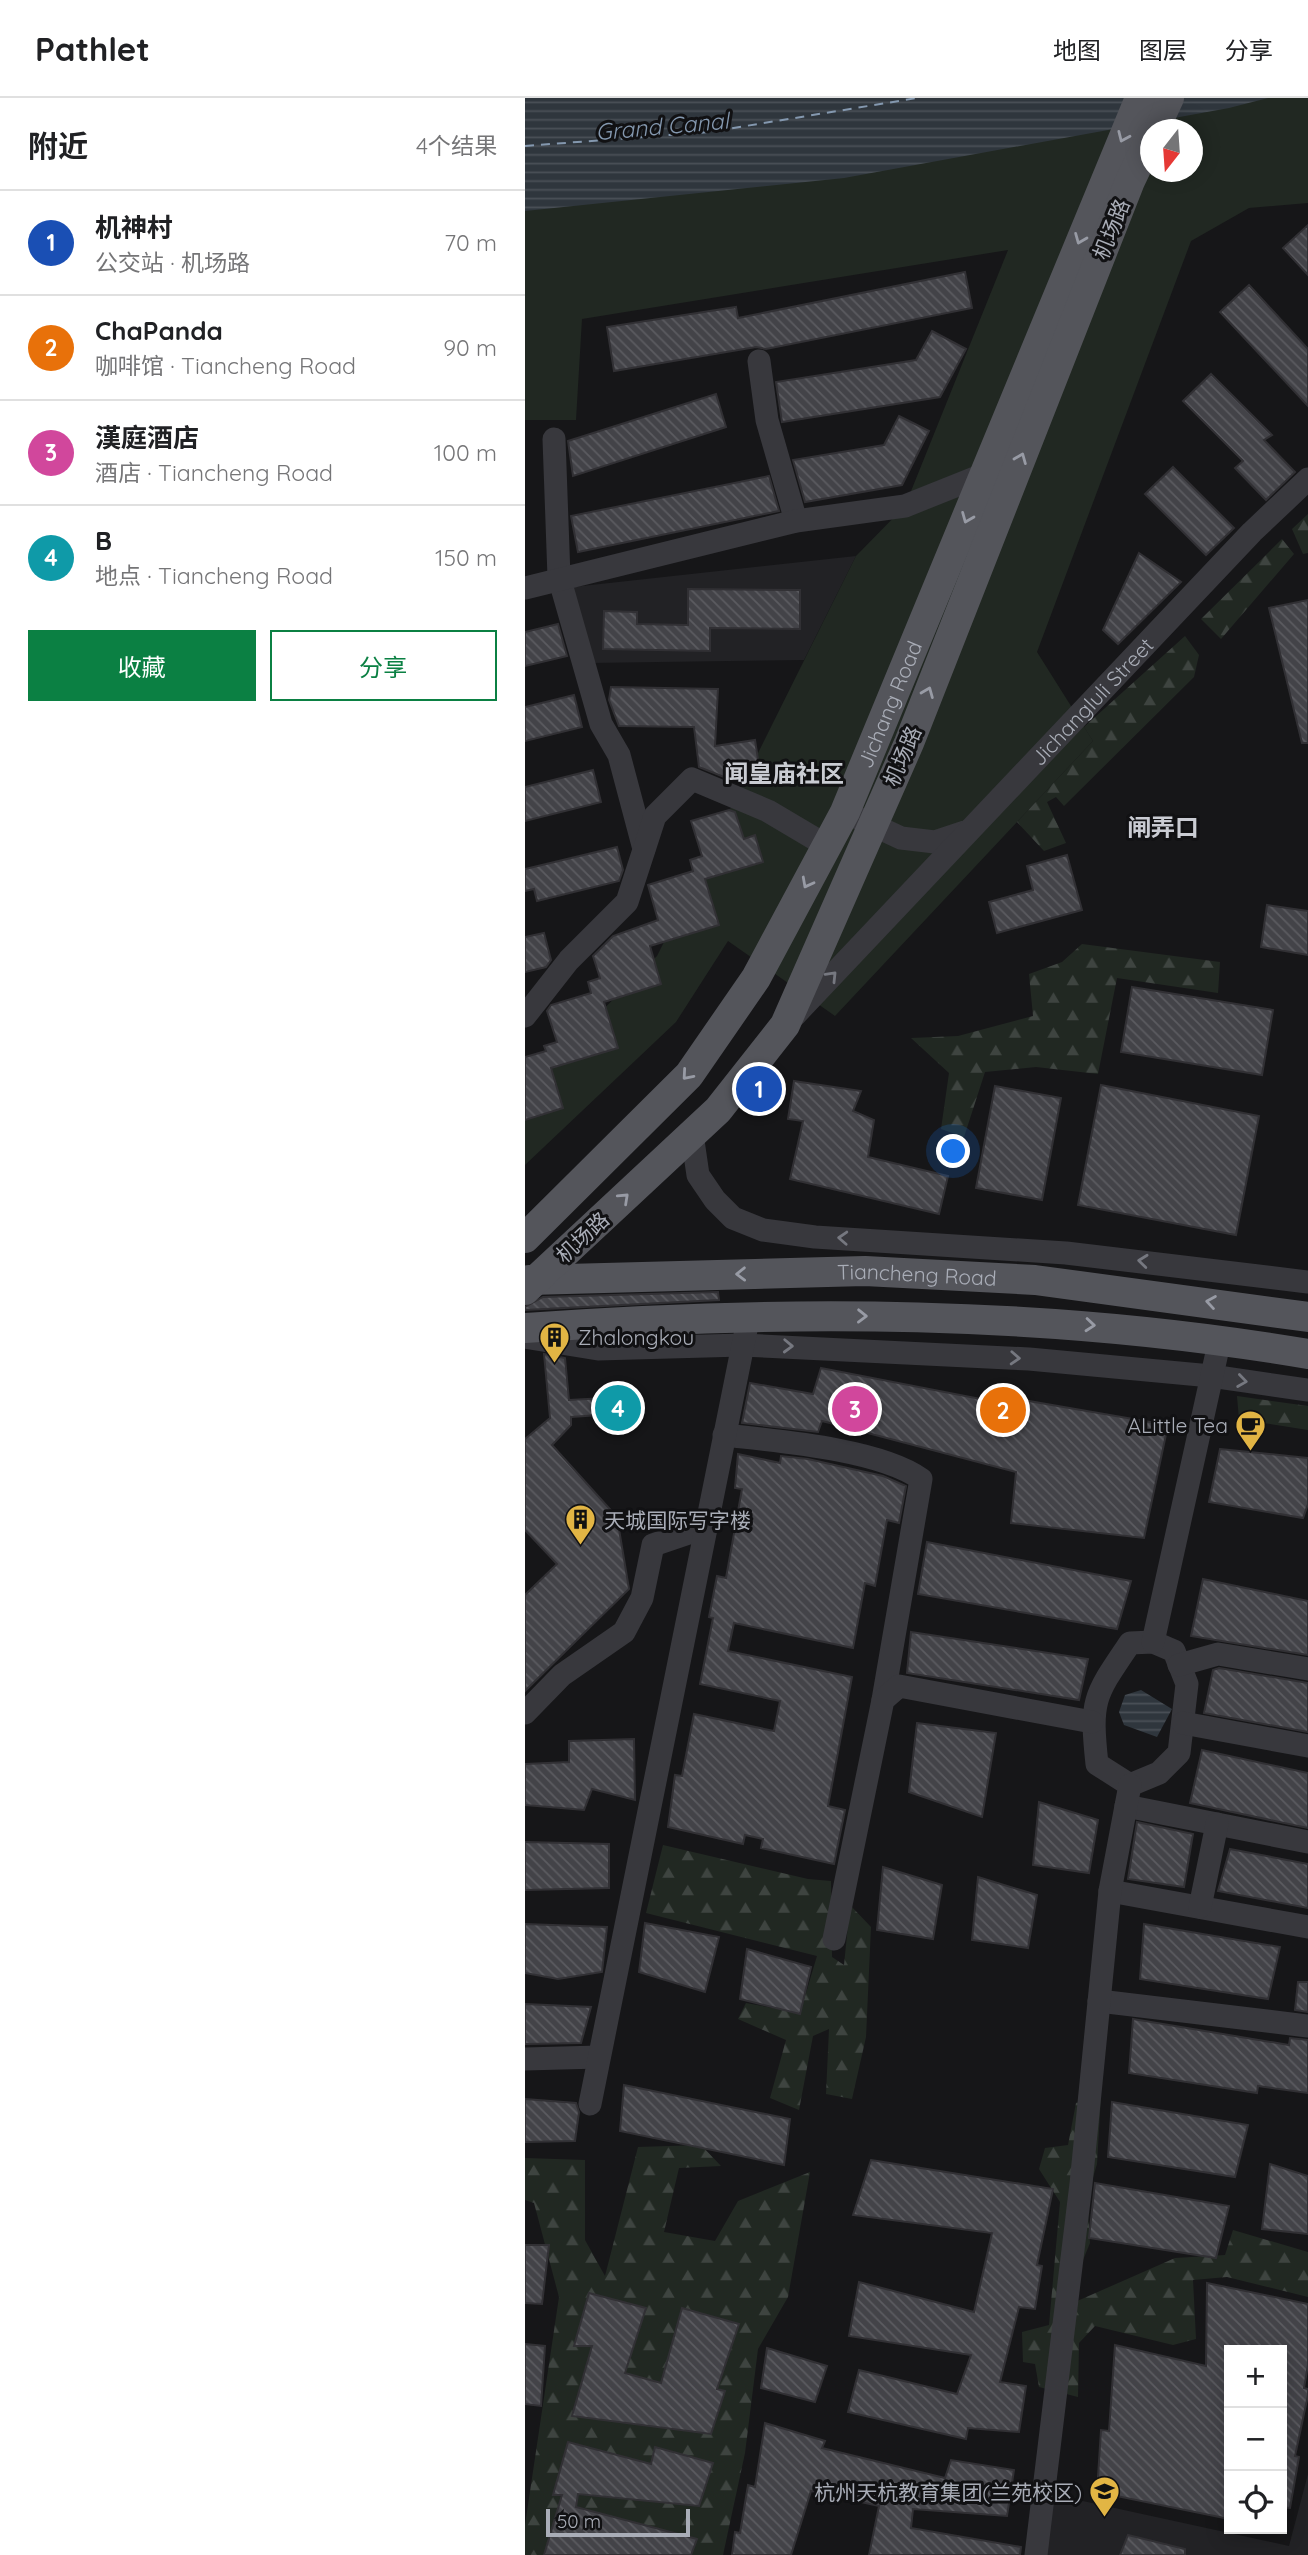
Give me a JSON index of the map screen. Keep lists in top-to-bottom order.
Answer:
{
  "streets": {
    "main road": ["机场路", "Jichang Road", "Tiancheng Road"],
    "street": ["Jichangluli Street"]
  },
  "crossings": [
    ["机场路", "Jichangluli Street"],
    ["机场路", "Jichang Road"],
    ["机场路", "Tiancheng Road"],
    ["Jichangluli Street", "Jichang Road"]
  ],
  "one_way": ["机场路", "Jichang Road"],
  "districts": ["闻皇庙社区", "闸弄口"],
  "water": ["Grand Canal"],
  "places": {
    "building": ["Zhalongkou", "天城国际写字楼"],
    "cafe": ["ALittle Tea"],
    "school or university": ["杭州天杭教育集团(兰苑校区)"]
  },
  "scale_bar": "50 m",
  "north": "bottom",
  "page": {
    "header": "Pathlet",
    "nav": ["地图", "图层", "分享"],
    "heading": ["附近", "4个结果"],
    "list": [
      {
        "mark": "1",
        "name": "机神村",
        "note": "公交站 · 机场路",
        "value": "70 m"
      },
      {
        "mark": "2",
        "name": "ChaPanda",
        "note": "咖啡馆 · Tiancheng Road",
        "value": "90 m"
      },
      {
        "mark": "3",
        "name": "漢庭酒店",
        "note": "酒店 · Tiancheng Road",
        "value": "100 m"
      },
      {
        "mark": "4",
        "name": "B",
        "note": "地点 · Tiancheng Road",
        "value": "150 m"
      }
    ],
    "buttons": ["收藏", "分享"],
    "pins": [
      "1",
      "4",
      "3",
      "2"
    ],
    "map_buttons": ["+", "−"],
    "scale": "50 m"
  }
}
